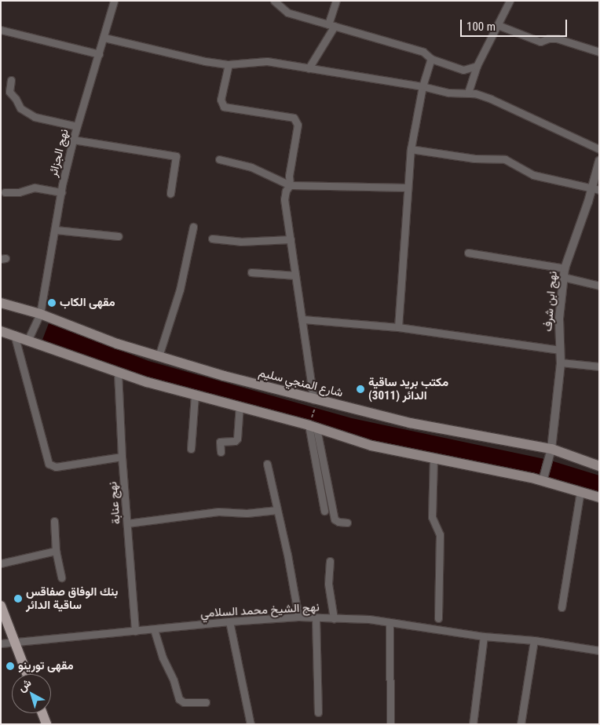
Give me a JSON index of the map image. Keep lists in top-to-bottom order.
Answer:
{
  "streets": {
    "main road": ["شارع المنجي سليم"],
    "street": [
      "نهج الجزائر",
      "نهج ابن شرف",
      "نهج عنابة",
      "نهج الشيخ محمد السلامي"
    ]
  },
  "crossings": [
    ["نهج الجزائر", "شارع المنجي سليم"],
    ["نهج ابن شرف", "شارع المنجي سليم"],
    ["نهج عنابة", "نهج الشيخ محمد السلامي"]
  ],
  "places": [
    "مقهى الكاب",
    "مكتب بريد ساقية الدائر (3011)",
    "بنك الوفاق صفاقس ساقية الدائر",
    "مقهى تورينو"
  ],
  "scale_bar": "100 m",
  "north": "top left"
}
